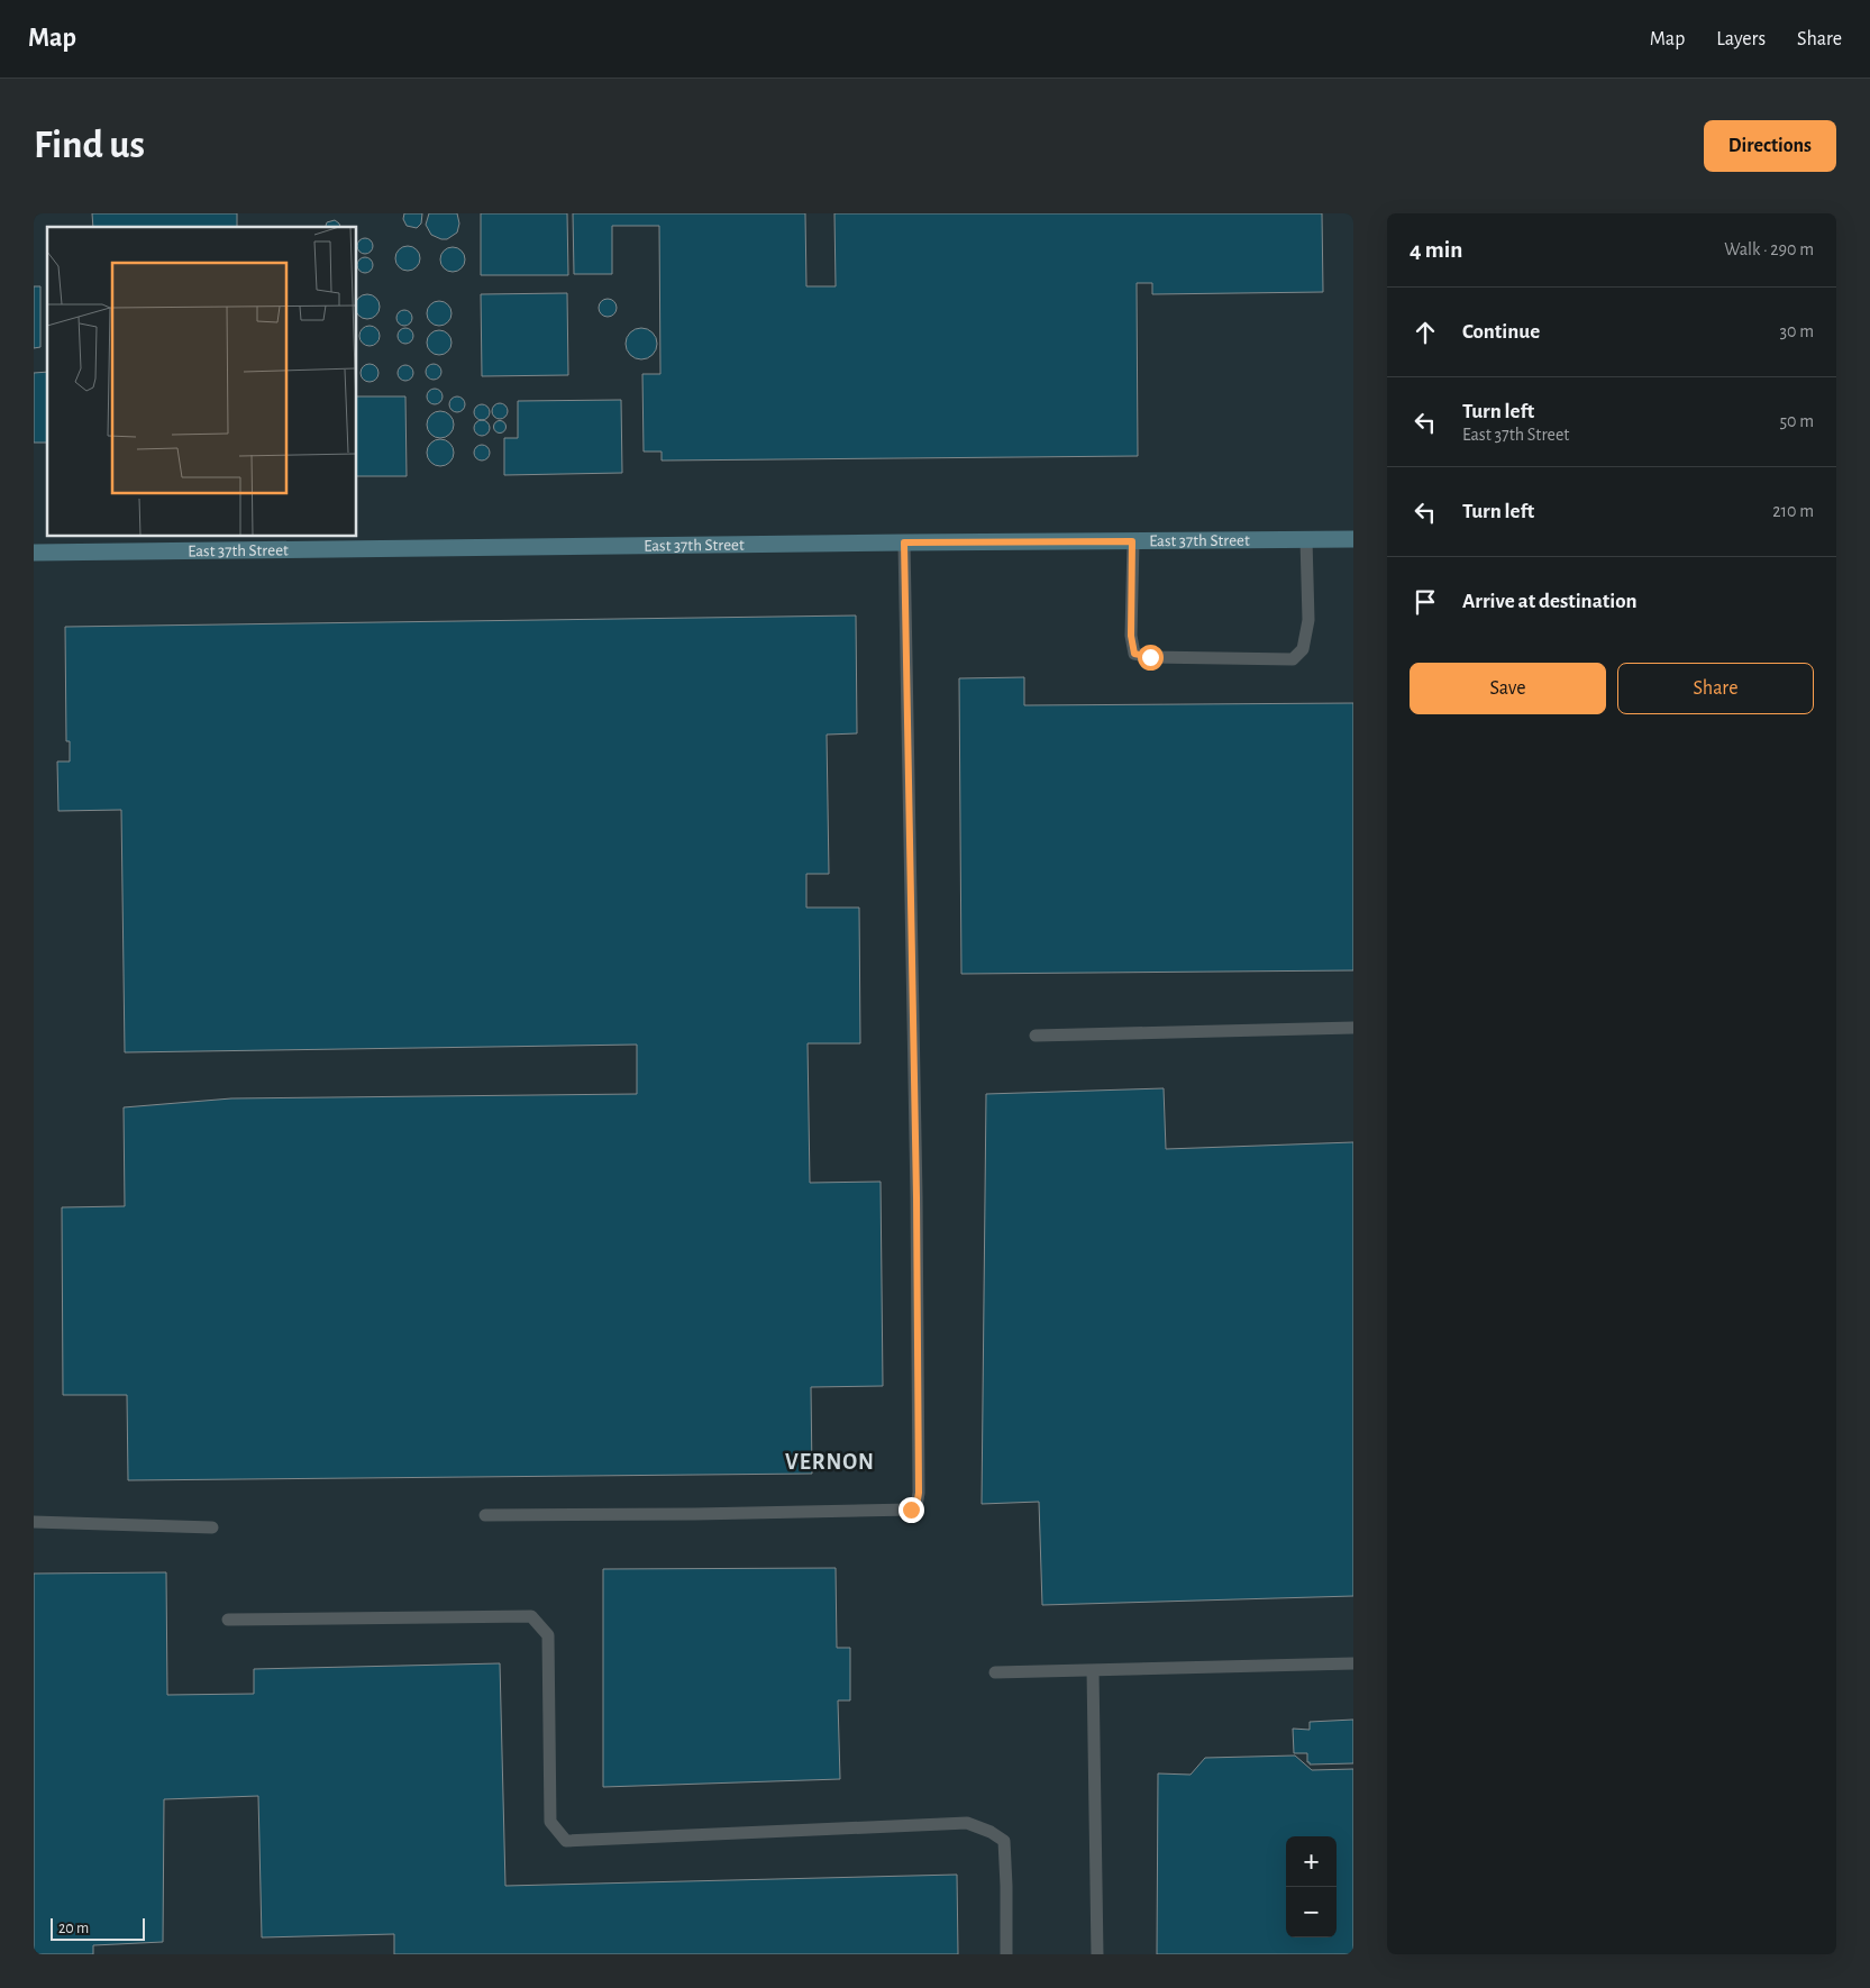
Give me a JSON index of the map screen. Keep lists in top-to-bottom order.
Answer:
{
  "streets": {
    "main road": ["East 37th Street"]
  },
  "districts": ["VERNON"],
  "scale_bar": "20 m",
  "page": {
    "header": "Map",
    "nav": ["Map", "Layers", "Share"],
    "buttons": [
      "Directions",
      ["Save", "Share"]
    ],
    "title": "Find us",
    "heading": ["4 min", "Walk · 290 m"],
    "list": [
      ["Continue", "30 m"],
      ["Turn left", "East 37th Street", "50 m"],
      ["Turn left", "210 m"],
      "Arrive at destination"
    ],
    "map_buttons": ["+", "−"],
    "scale": "20 m"
  }
}
